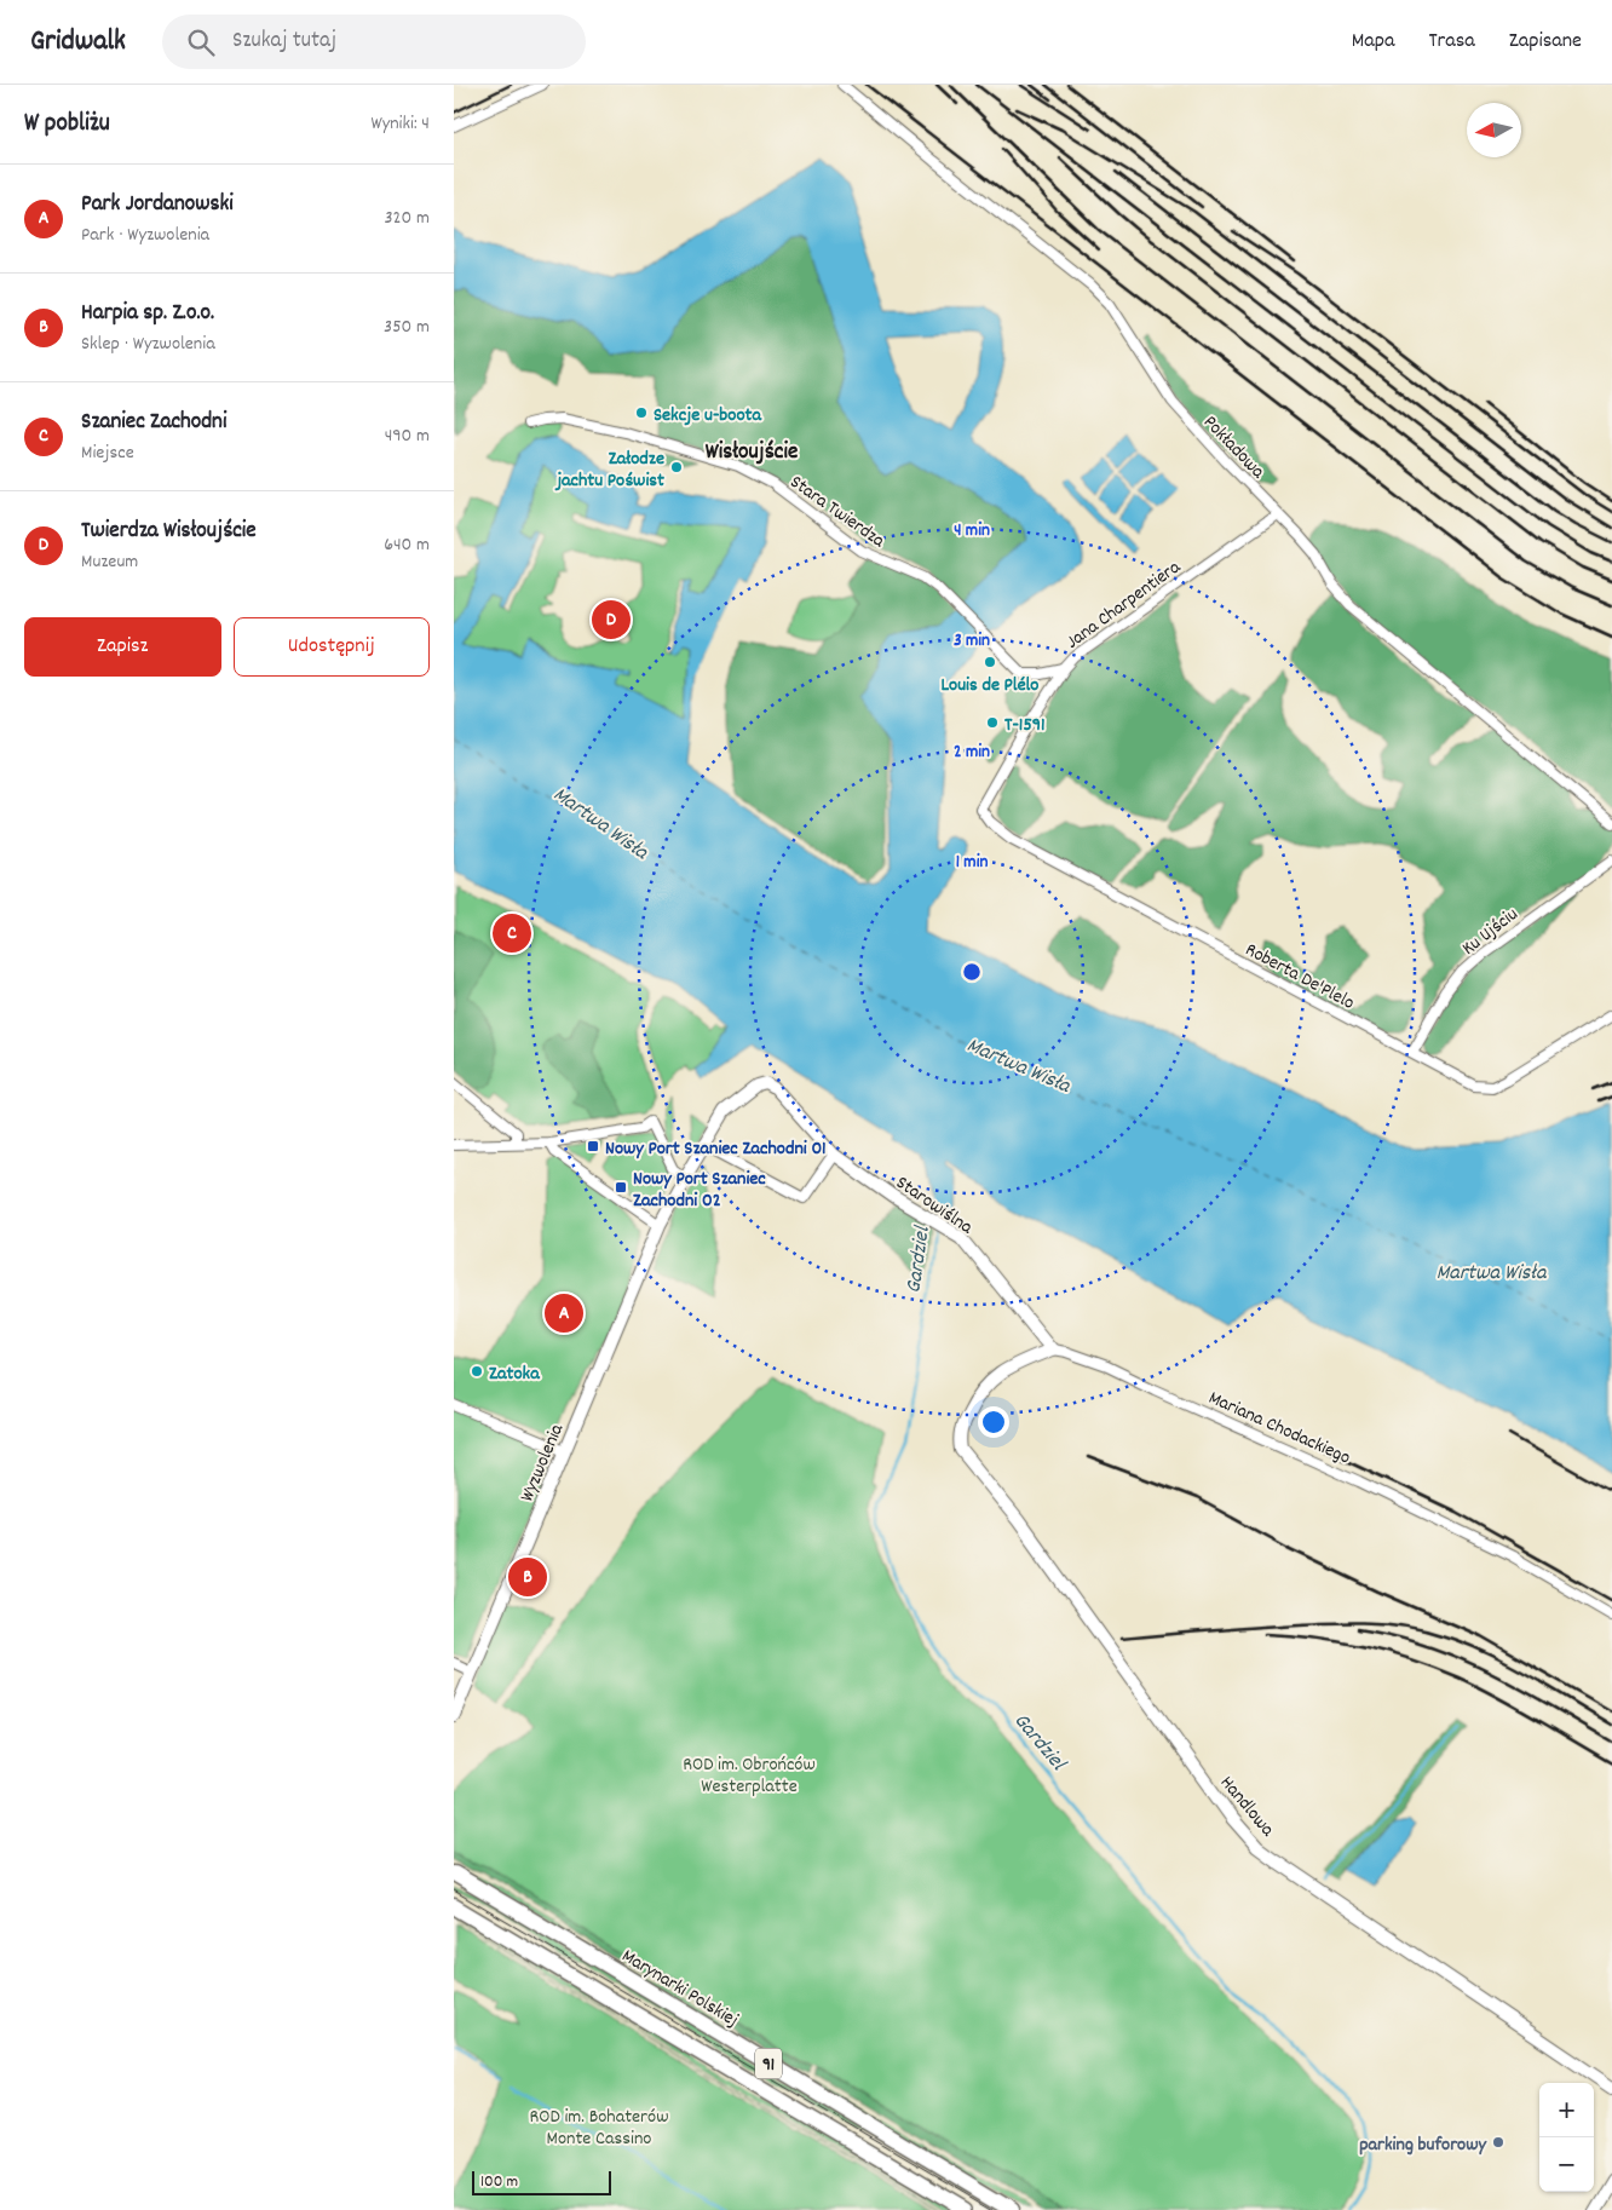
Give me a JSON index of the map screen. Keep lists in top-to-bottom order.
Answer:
{
  "streets": {
    "main road": ["Marynarki Polskiej", "91"],
    "street": [
      "Pokładowa",
      "Stara Twierdza",
      "Jana Charpentiera",
      "Ku Ujściu",
      "Roberta De'Plelo",
      "Starowiślna",
      "Mariana Chodackiego",
      "Wyzwolenia",
      "Handlowa"
    ]
  },
  "crossings": [
    ["Pokładowa", "Jana Charpentiera"],
    ["Stara Twierdza", "Jana Charpentiera"],
    ["Jana Charpentiera", "Roberta De'Plelo"],
    ["Ku Ujściu", "Roberta De'Plelo"],
    ["Starowiślna", "Mariana Chodackiego"],
    ["Starowiślna", "Wyzwolenia"],
    ["Starowiślna", "Handlowa"],
    ["Mariana Chodackiego", "Handlowa"]
  ],
  "districts": ["Wisłoujście"],
  "water": ["Martwa Wisła", "Gardziel"],
  "parks": ["ROD im. Obrońców Westerplatte", "ROD im. Bohaterów Monte Cassino"],
  "places": {
    "other": [
      "Sekcje u-boota",
      "Załodze jachtu Poświst",
      "Louis de Plélo",
      "T-1591",
      "Zatoka",
      "parking buforowy"
    ],
    "transit": ["Nowy Port Szaniec Zachodni 01", "Nowy Port Szaniec Zachodni 02"]
  },
  "scale_bar": "100 m",
  "north": "left",
  "page": {
    "header": "Gridwalk",
    "search": "Szukaj tutaj",
    "nav": ["Mapa", "Trasa", "Zapisane"],
    "heading": ["W pobliżu", "Wyniki: 4"],
    "list": [
      {
        "mark": "A",
        "name": "Park Jordanowski",
        "note": "Park · Wyzwolenia",
        "value": "320 m"
      },
      {
        "mark": "B",
        "name": "Harpia sp. Z.o.o.",
        "note": "Sklep · Wyzwolenia",
        "value": "350 m"
      },
      {
        "mark": "C",
        "name": "Szaniec Zachodni",
        "note": "Miejsce",
        "value": "490 m"
      },
      {
        "mark": "D",
        "name": "Twierdza Wisłoujście",
        "note": "Muzeum",
        "value": "640 m"
      }
    ],
    "pins": [
      "D",
      "C",
      "A",
      "B"
    ],
    "buttons": ["Zapisz", "Udostępnij"],
    "map_buttons": ["+", "−"],
    "scale": "100 m"
  },
  "rings": [
    "4 min",
    "3 min",
    "2 min",
    "1 min"
  ]
}
